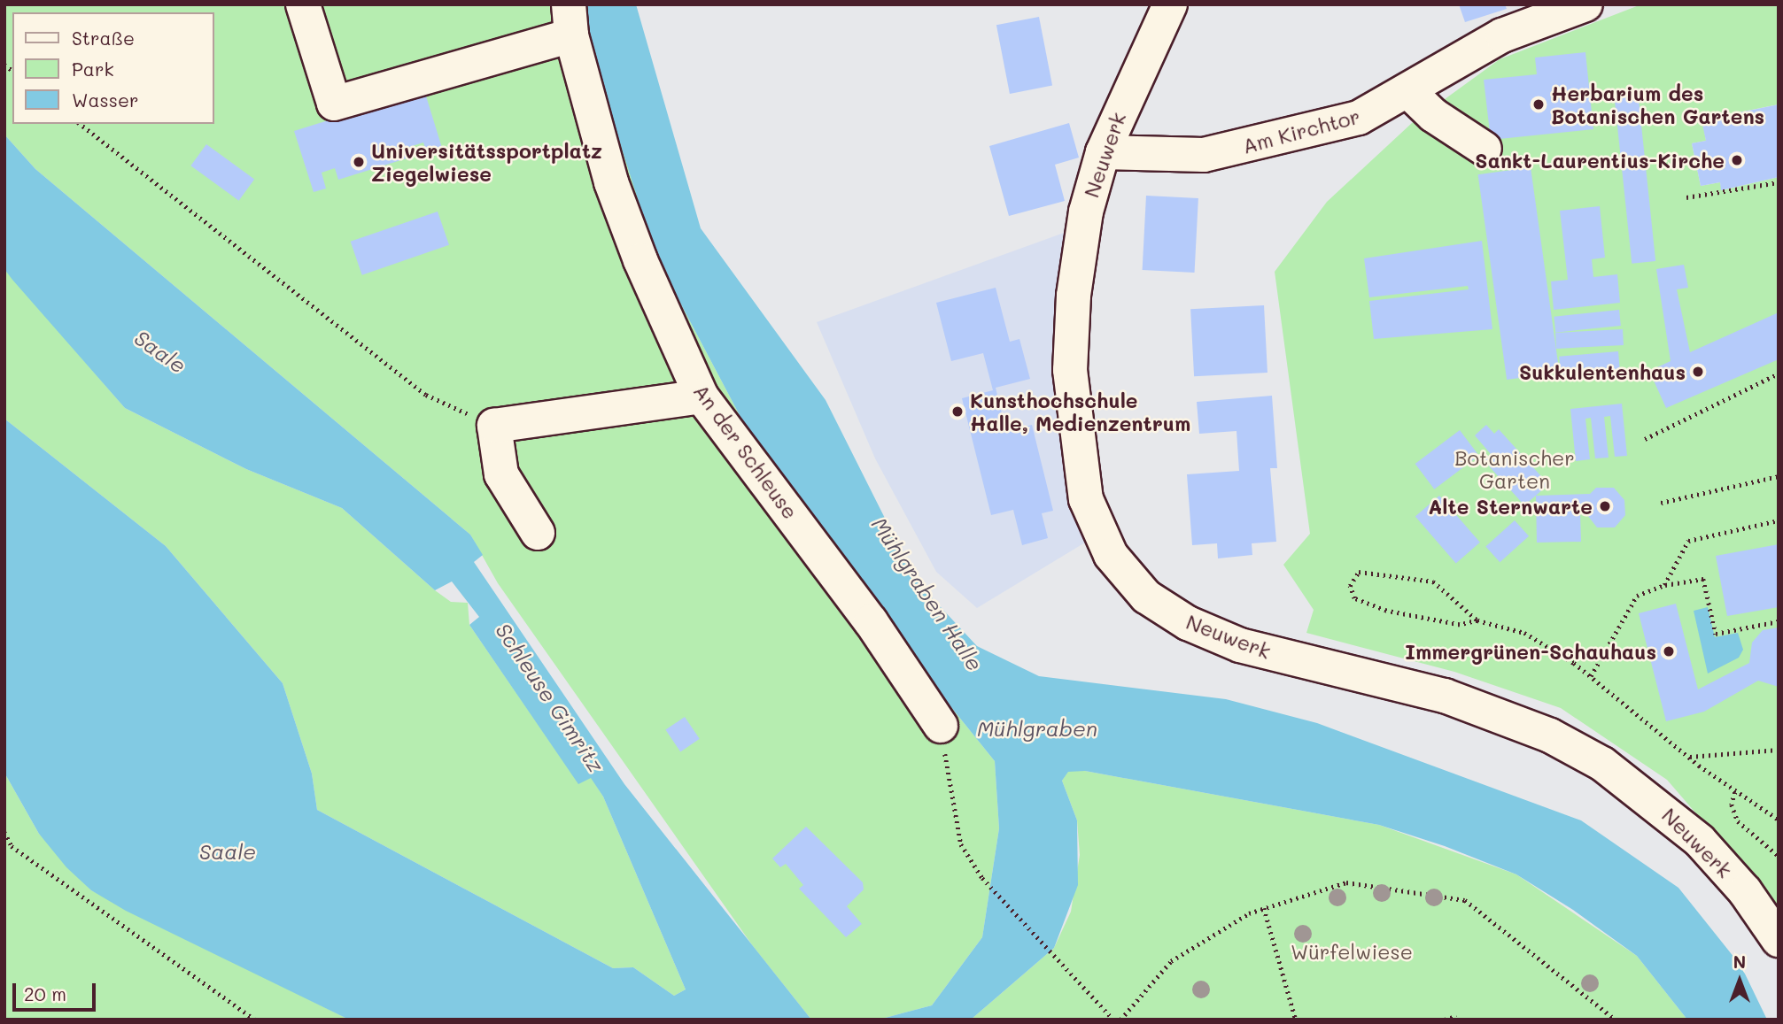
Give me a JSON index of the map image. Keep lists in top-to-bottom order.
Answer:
{
  "streets": {
    "street": ["Am Kirchtor", "Neuwerk", "An der Schleuse"]
  },
  "crossings": [
    ["Am Kirchtor", "Neuwerk"]
  ],
  "water": [
    "Saale",
    "Mühlgraben Halle",
    "Schleuse Gimritz",
    "Mühlgraben"
  ],
  "parks": ["Botanischer Garten", "Würfelwiese"],
  "places": [
    "Herbarium des Botanischen Gartens",
    "Sankt-Laurentius-Kirche",
    "Universitätssportplatz Ziegelwiese",
    "Sukkulentenhaus",
    "Kunsthochschule Halle, Medienzentrum",
    "Alte Sternwarte",
    "Immergrünen-Schauhaus"
  ],
  "legend": ["Straße", "Park", "Wasser"],
  "scale_bar": "20 m",
  "north": "top"
}
